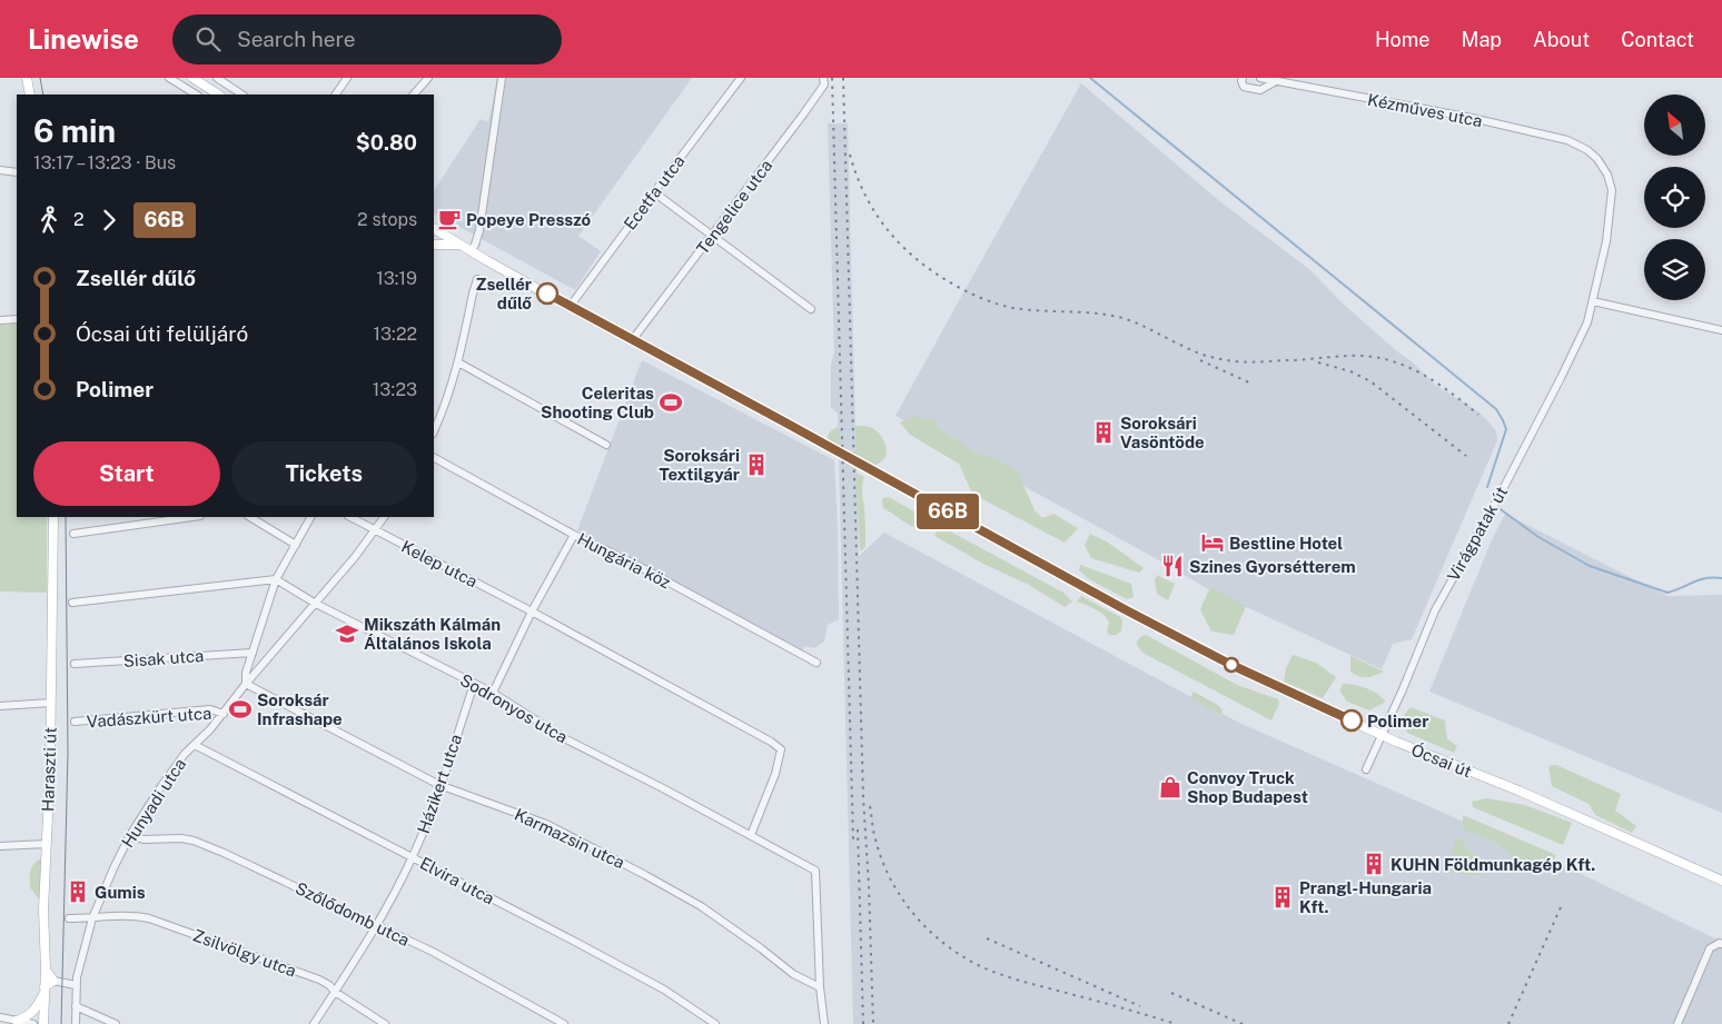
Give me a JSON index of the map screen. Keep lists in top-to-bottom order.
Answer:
{
  "streets": {
    "main road": ["Ócsai út", "Haraszti út"],
    "street": [
      "Kézműves utca",
      "Ecetfa utca",
      "Tengelice utca",
      "Virágpatak út",
      "Hungária köz",
      "Kelep utca",
      "Sisak utca",
      "Sodronyos utca",
      "Vadászkürt utca",
      "Házikert utca",
      "Hunyadi utca",
      "Karmazsin utca",
      "Elvira utca",
      "Szőlődomb utca",
      "Zsilvölgy utca"
    ]
  },
  "crossings": [
    ["Kézműves utca", "Virágpatak út"],
    ["Ecetfa utca", "Ócsai út"],
    ["Virágpatak út", "Ócsai út"],
    ["Kelep utca", "Sodronyos utca"],
    ["Sisak utca", "Hunyadi utca"],
    ["Sodronyos utca", "Házikert utca"],
    ["Sodronyos utca", "Hunyadi utca"],
    ["Sodronyos utca", "Karmazsin utca"],
    ["Vadászkürt utca", "Hunyadi utca"],
    ["Házikert utca", "Karmazsin utca"],
    ["Házikert utca", "Elvira utca"],
    ["Házikert utca", "Szőlődomb utca"],
    ["Házikert utca", "Zsilvölgy utca"],
    ["Hunyadi utca", "Karmazsin utca"],
    ["Hunyadi utca", "Elvira utca"],
    ["Hunyadi utca", "Szőlődomb utca"],
    ["Hunyadi utca", "Zsilvölgy utca"]
  ],
  "places": {
    "cafe": ["Popeye Presszó"],
    "other": ["Zsellér dűlő", "Polimer"],
    "sports": ["Celeritas Shooting Club", "Soroksár Infrashape"],
    "building": [
      "Soroksári Vasöntöde",
      "Soroksári Textilgyár",
      "KUHN Földmunkagép Kft.",
      "Gumis",
      "Prangl-Hungaria Kft."
    ],
    "hotel": ["Bestline Hotel"],
    "restaurant": ["Szines Gyorsétterem"],
    "school or university": ["Mikszáth Kálmán Általános Iskola"],
    "shop": ["Convoy Truck Shop Budapest"]
  },
  "lines": ["bus line 66B"],
  "north": "top left",
  "page": {
    "header": "Linewise",
    "search": "Search here",
    "nav": [
      "Home",
      "Map",
      "About",
      "Contact"
    ],
    "on_map": "66B",
    "heading": ["6 min", "13:17 – 13:23 · Bus", "$0.80"],
    "legs": ["2", "66B", "2 stops"],
    "list": [
      {
        "name": "Zsellér dűlő",
        "value": "13:19"
      },
      {
        "name": "Ócsai úti felüljáró",
        "value": "13:22"
      },
      {
        "name": "Polimer",
        "value": "13:23"
      }
    ],
    "buttons": ["Start", "Tickets"]
  }
}
